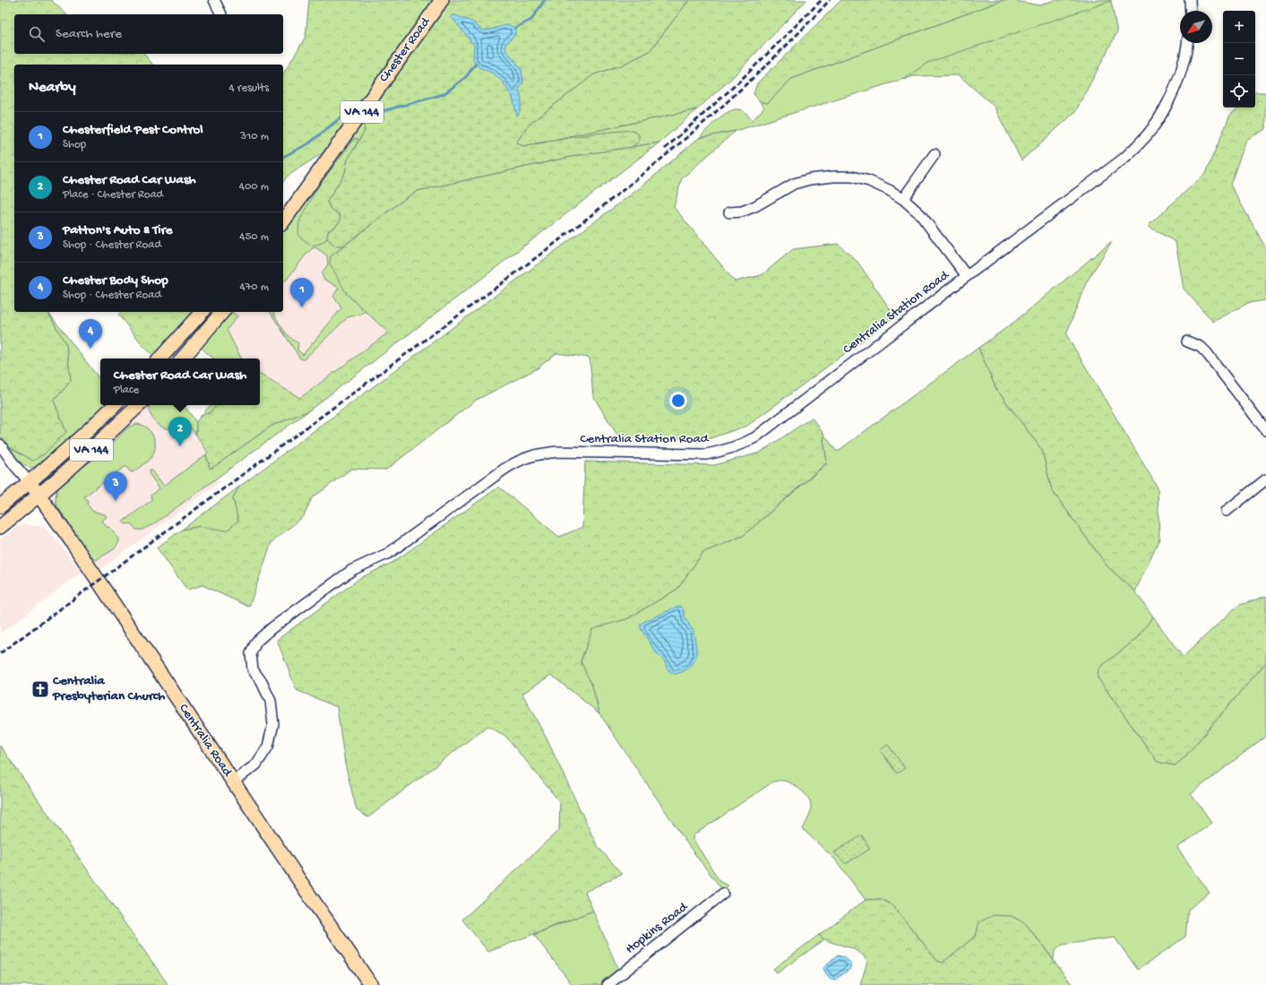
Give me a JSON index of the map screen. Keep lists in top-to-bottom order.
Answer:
{
  "streets": {
    "main road": ["Chester Road", "VA 144", "Centralia Road"],
    "street": ["Centralia Station Road", "Hopkins Road"]
  },
  "crossings": [
    ["VA 144", "Centralia Road"],
    ["Centralia Station Road", "Centralia Road"]
  ],
  "places": {
    "church": ["Centralia Presbyterian Church"]
  },
  "north": "bottom left",
  "page": {
    "map_buttons": ["+", "−"],
    "search": "Search here",
    "heading": ["Nearby", "4 results"],
    "list": [
      {
        "mark": "1",
        "name": "Chesterfield Pest Control",
        "note": "Shop",
        "value": "310 m"
      },
      {
        "mark": "2",
        "name": "Chester Road Car Wash",
        "note": "Place · Chester Road",
        "value": "400 m"
      },
      {
        "mark": "3",
        "name": "Patton's Auto & Tire",
        "note": "Shop · Chester Road",
        "value": "450 m"
      },
      {
        "mark": "4",
        "name": "Chester Body Shop",
        "note": "Shop · Chester Road",
        "value": "470 m"
      }
    ],
    "pins": [
      "1",
      "4",
      "2",
      "3"
    ],
    "popup": ["Chester Road Car Wash", "Place"]
  }
}
